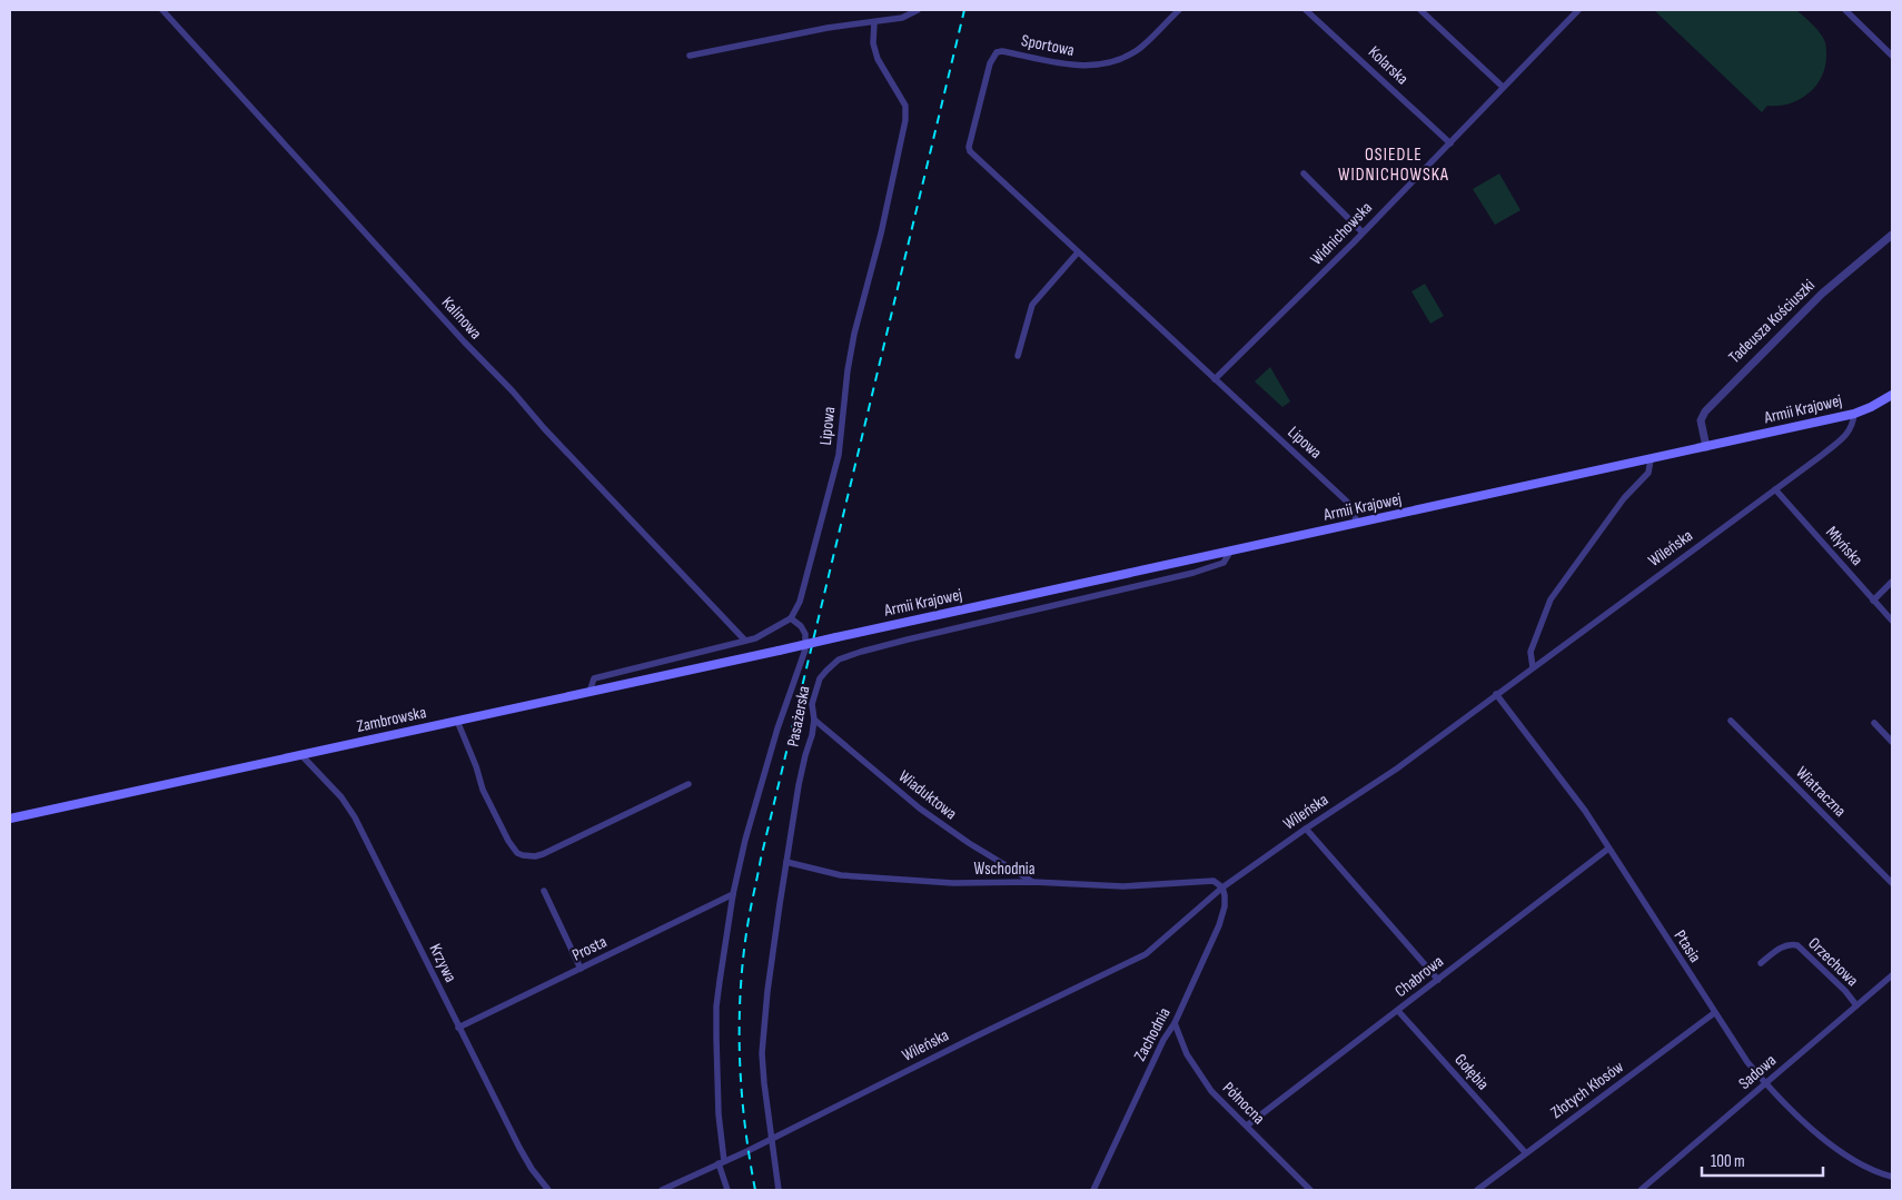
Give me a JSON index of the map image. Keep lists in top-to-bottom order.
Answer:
{
  "streets": {
    "main road": ["Armii Krajowej", "Zambrowska"],
    "street": [
      "Sportowa",
      "Kolarska",
      "Widnichowska",
      "Kalinowa",
      "Tadeusza Kościuszki",
      "Lipowa",
      "Młyńska",
      "Wileńska",
      "Pasażerska",
      "Wiatraczna",
      "Wiaduktowa",
      "Wschodnia",
      "Ptasia",
      "Prosta",
      "Orzechowa",
      "Krzywa",
      "Chabrowa",
      "Zachodnia",
      "Gołębia",
      "Sadowa",
      "Złotych Kłosów",
      "Północna"
    ]
  },
  "crossings": [
    ["Sportowa", "Lipowa"],
    ["Kolarska", "Widnichowska"],
    ["Widnichowska", "Lipowa"],
    ["Tadeusza Kościuszki", "Armii Krajowej"],
    ["Armii Krajowej", "Lipowa"],
    ["Armii Krajowej", "Wileńska"],
    ["Armii Krajowej", "Pasażerska"],
    ["Armii Krajowej", "Zambrowska"],
    ["Młyńska", "Wileńska"],
    ["Wileńska", "Pasażerska"],
    ["Wileńska", "Wschodnia"],
    ["Wileńska", "Ptasia"],
    ["Wileńska", "Zachodnia"],
    ["Pasażerska", "Wiaduktowa"],
    ["Pasażerska", "Wschodnia"],
    ["Zambrowska", "Krzywa"],
    ["Wiaduktowa", "Wschodnia"],
    ["Wschodnia", "Zachodnia"],
    ["Ptasia", "Chabrowa"],
    ["Ptasia", "Sadowa"],
    ["Ptasia", "Złotych Kłosów"],
    ["Prosta", "Krzywa"],
    ["Orzechowa", "Sadowa"],
    ["Chabrowa", "Gołębia"],
    ["Chabrowa", "Północna"],
    ["Zachodnia", "Północna"],
    ["Gołębia", "Złotych Kłosów"]
  ],
  "districts": ["OSIEDLE WIDNICHOWSKA"],
  "scale_bar": "100 m"
}
